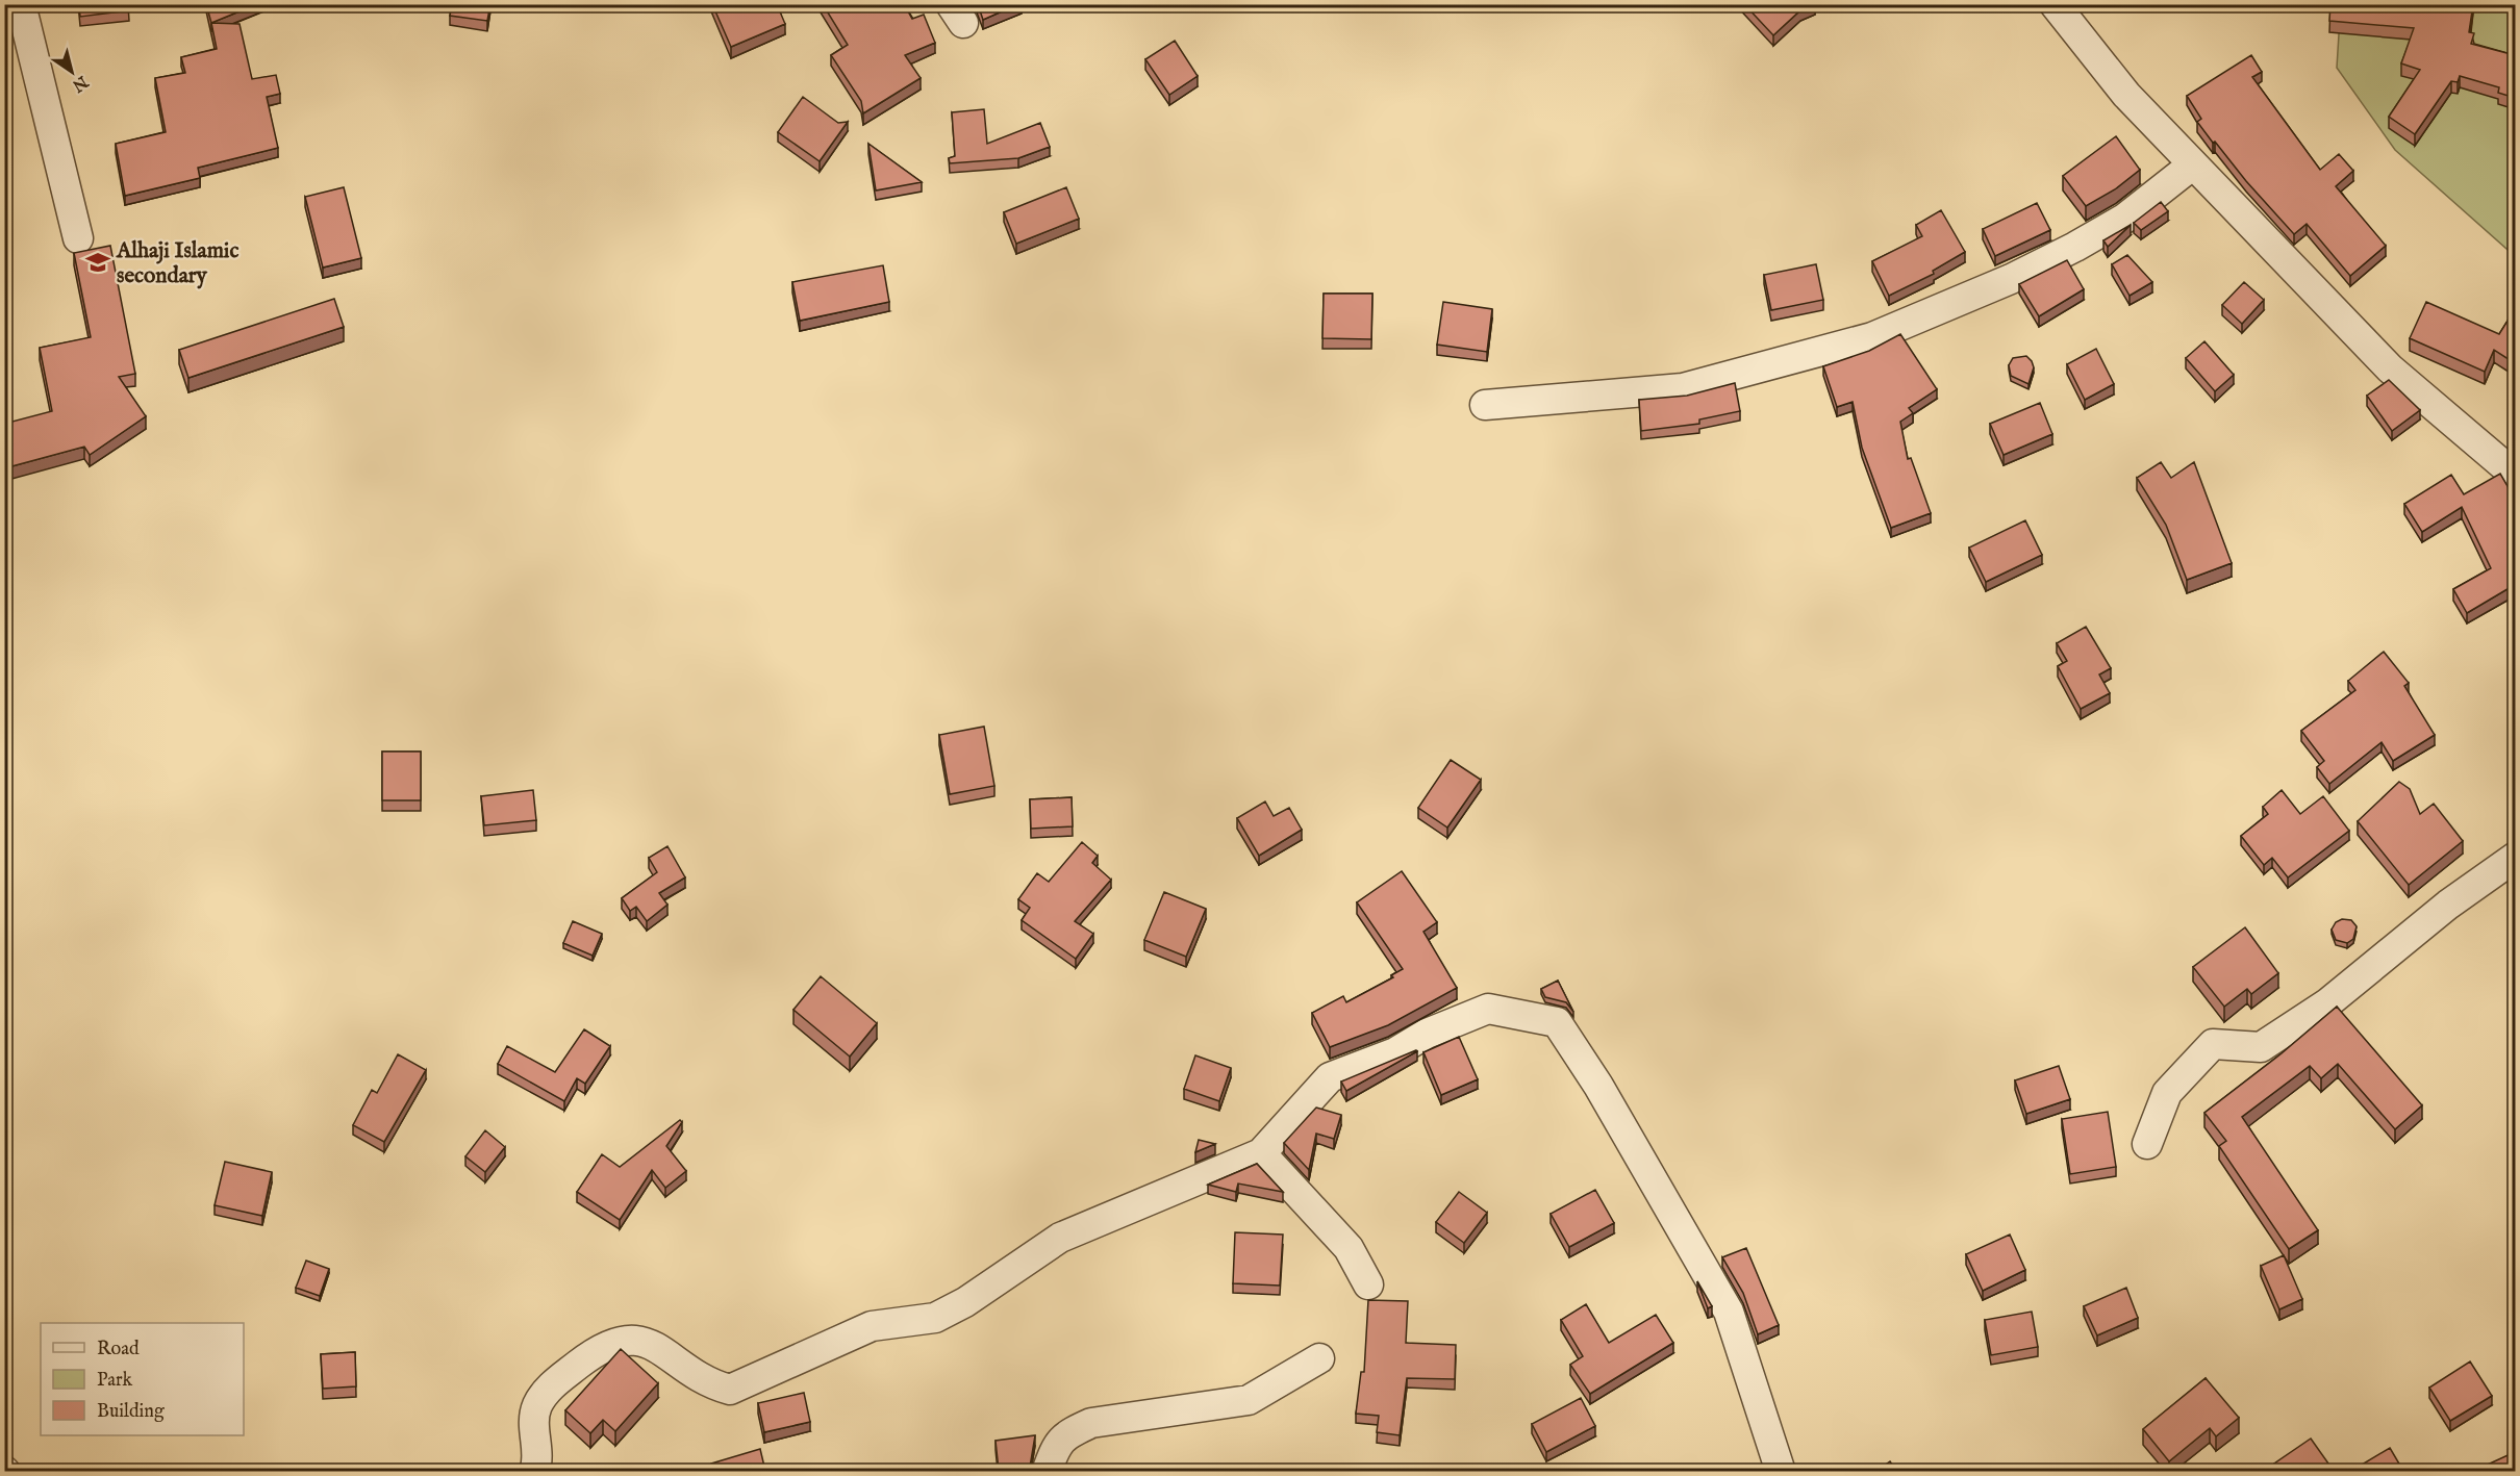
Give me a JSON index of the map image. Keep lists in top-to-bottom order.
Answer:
{
  "places": {
    "school or university": ["Alhaji Islamic secondary"]
  },
  "legend": ["Road", "Park", "Building"],
  "north": "bottom right"
}
